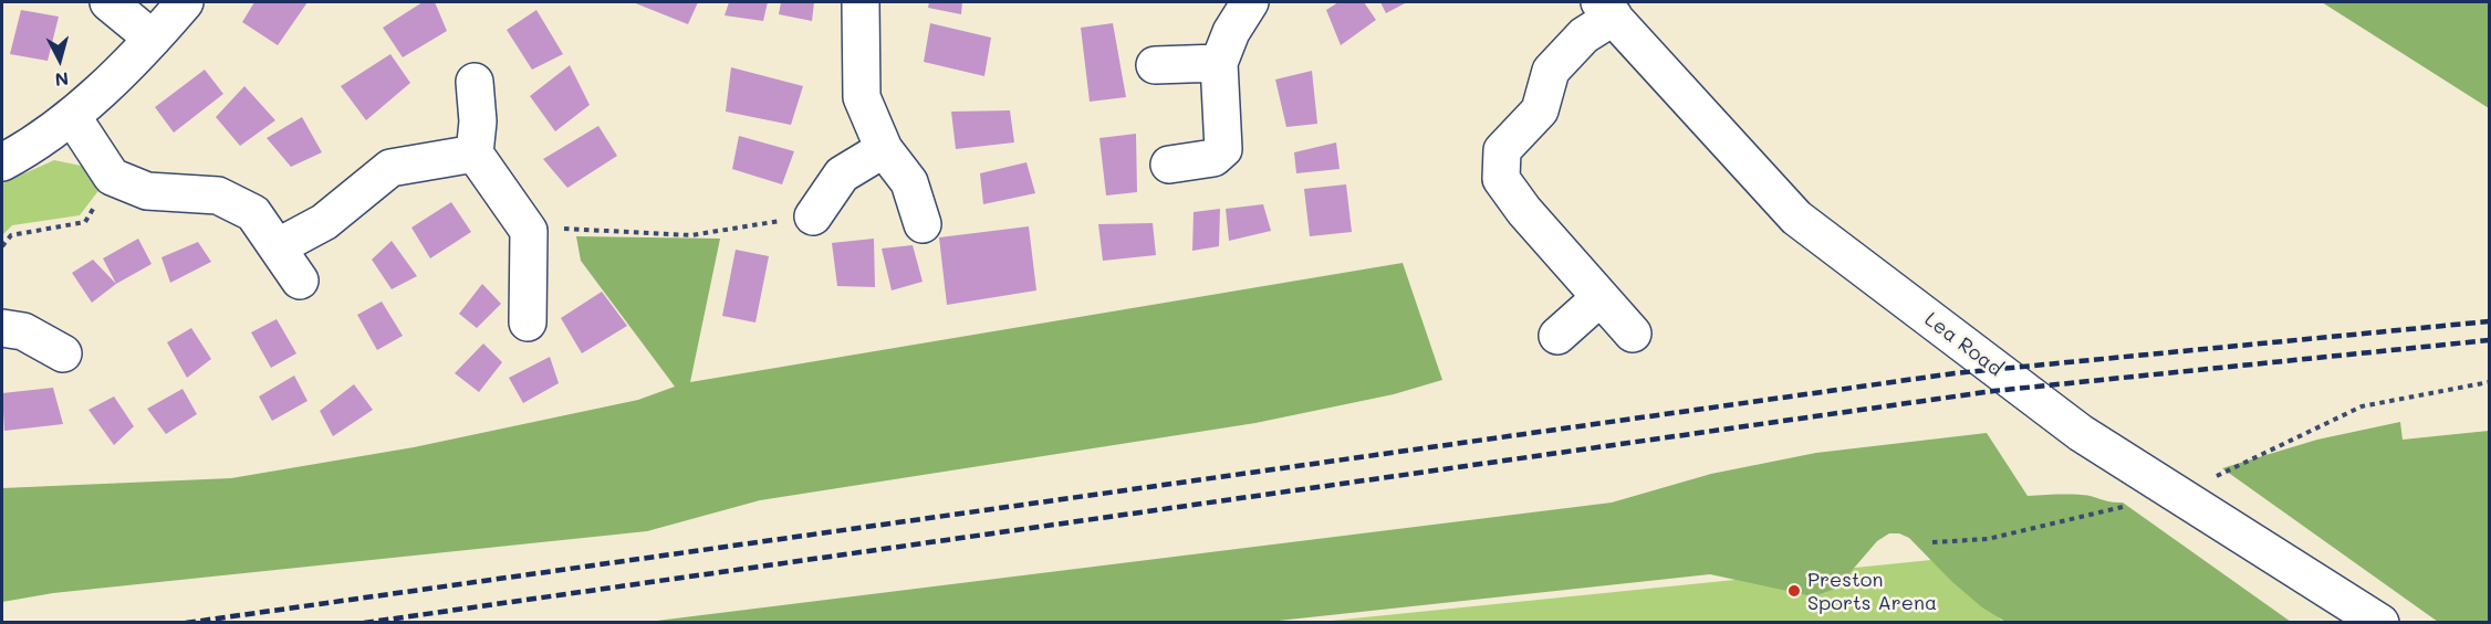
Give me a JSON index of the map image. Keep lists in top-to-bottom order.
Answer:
{
  "streets": {
    "street": ["Lea Road"]
  },
  "places": ["Preston Sports Arena"],
  "north": "bottom"
}
